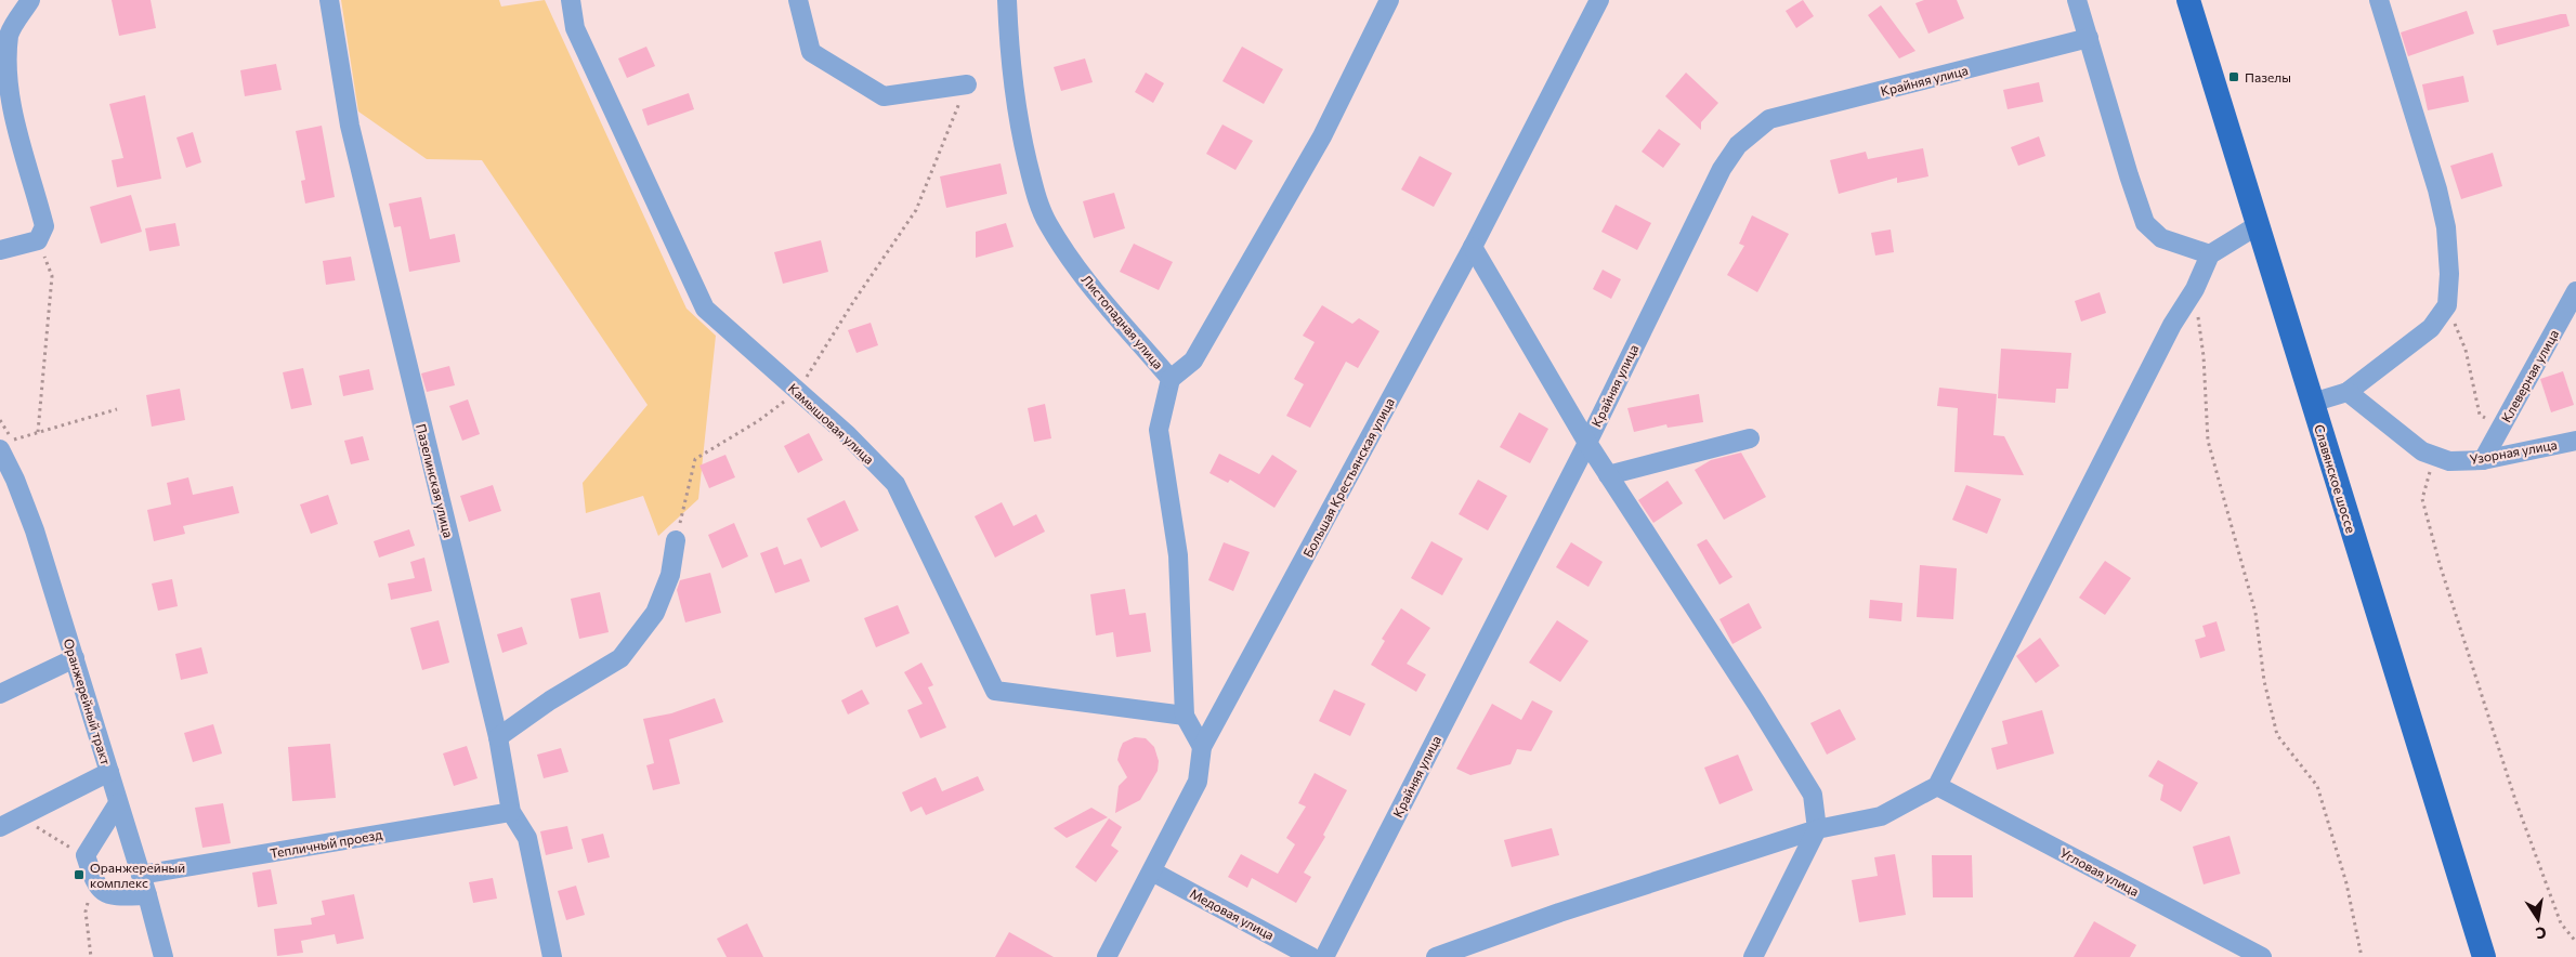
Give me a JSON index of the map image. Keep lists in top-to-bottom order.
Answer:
{
  "streets": {
    "main road": ["Славянское шоссе"],
    "street": [
      "Крайняя улица",
      "Листопадная улица",
      "Клеверная улица",
      "Камышовая улица",
      "Узорная улица",
      "Большая Крестьянская улица",
      "Пазелинская улица",
      "Оранжерейный тракт",
      "Тепличный проезд",
      "Угловая улица",
      "Медовая улица"
    ]
  },
  "crossings": [
    ["Листопадная улица", "Камышовая улица"],
    ["Листопадная улица", "Большая Крестьянская улица"],
    ["Клеверная улица", "Узорная улица"],
    ["Большая Крестьянская улица", "Медовая улица"],
    ["Пазелинская улица", "Тепличный проезд"],
    ["Оранжерейный тракт", "Тепличный проезд"]
  ],
  "places": {
    "transit": ["Пазелы", "Оранжерейный комплекс"]
  },
  "north": "bottom"
}
